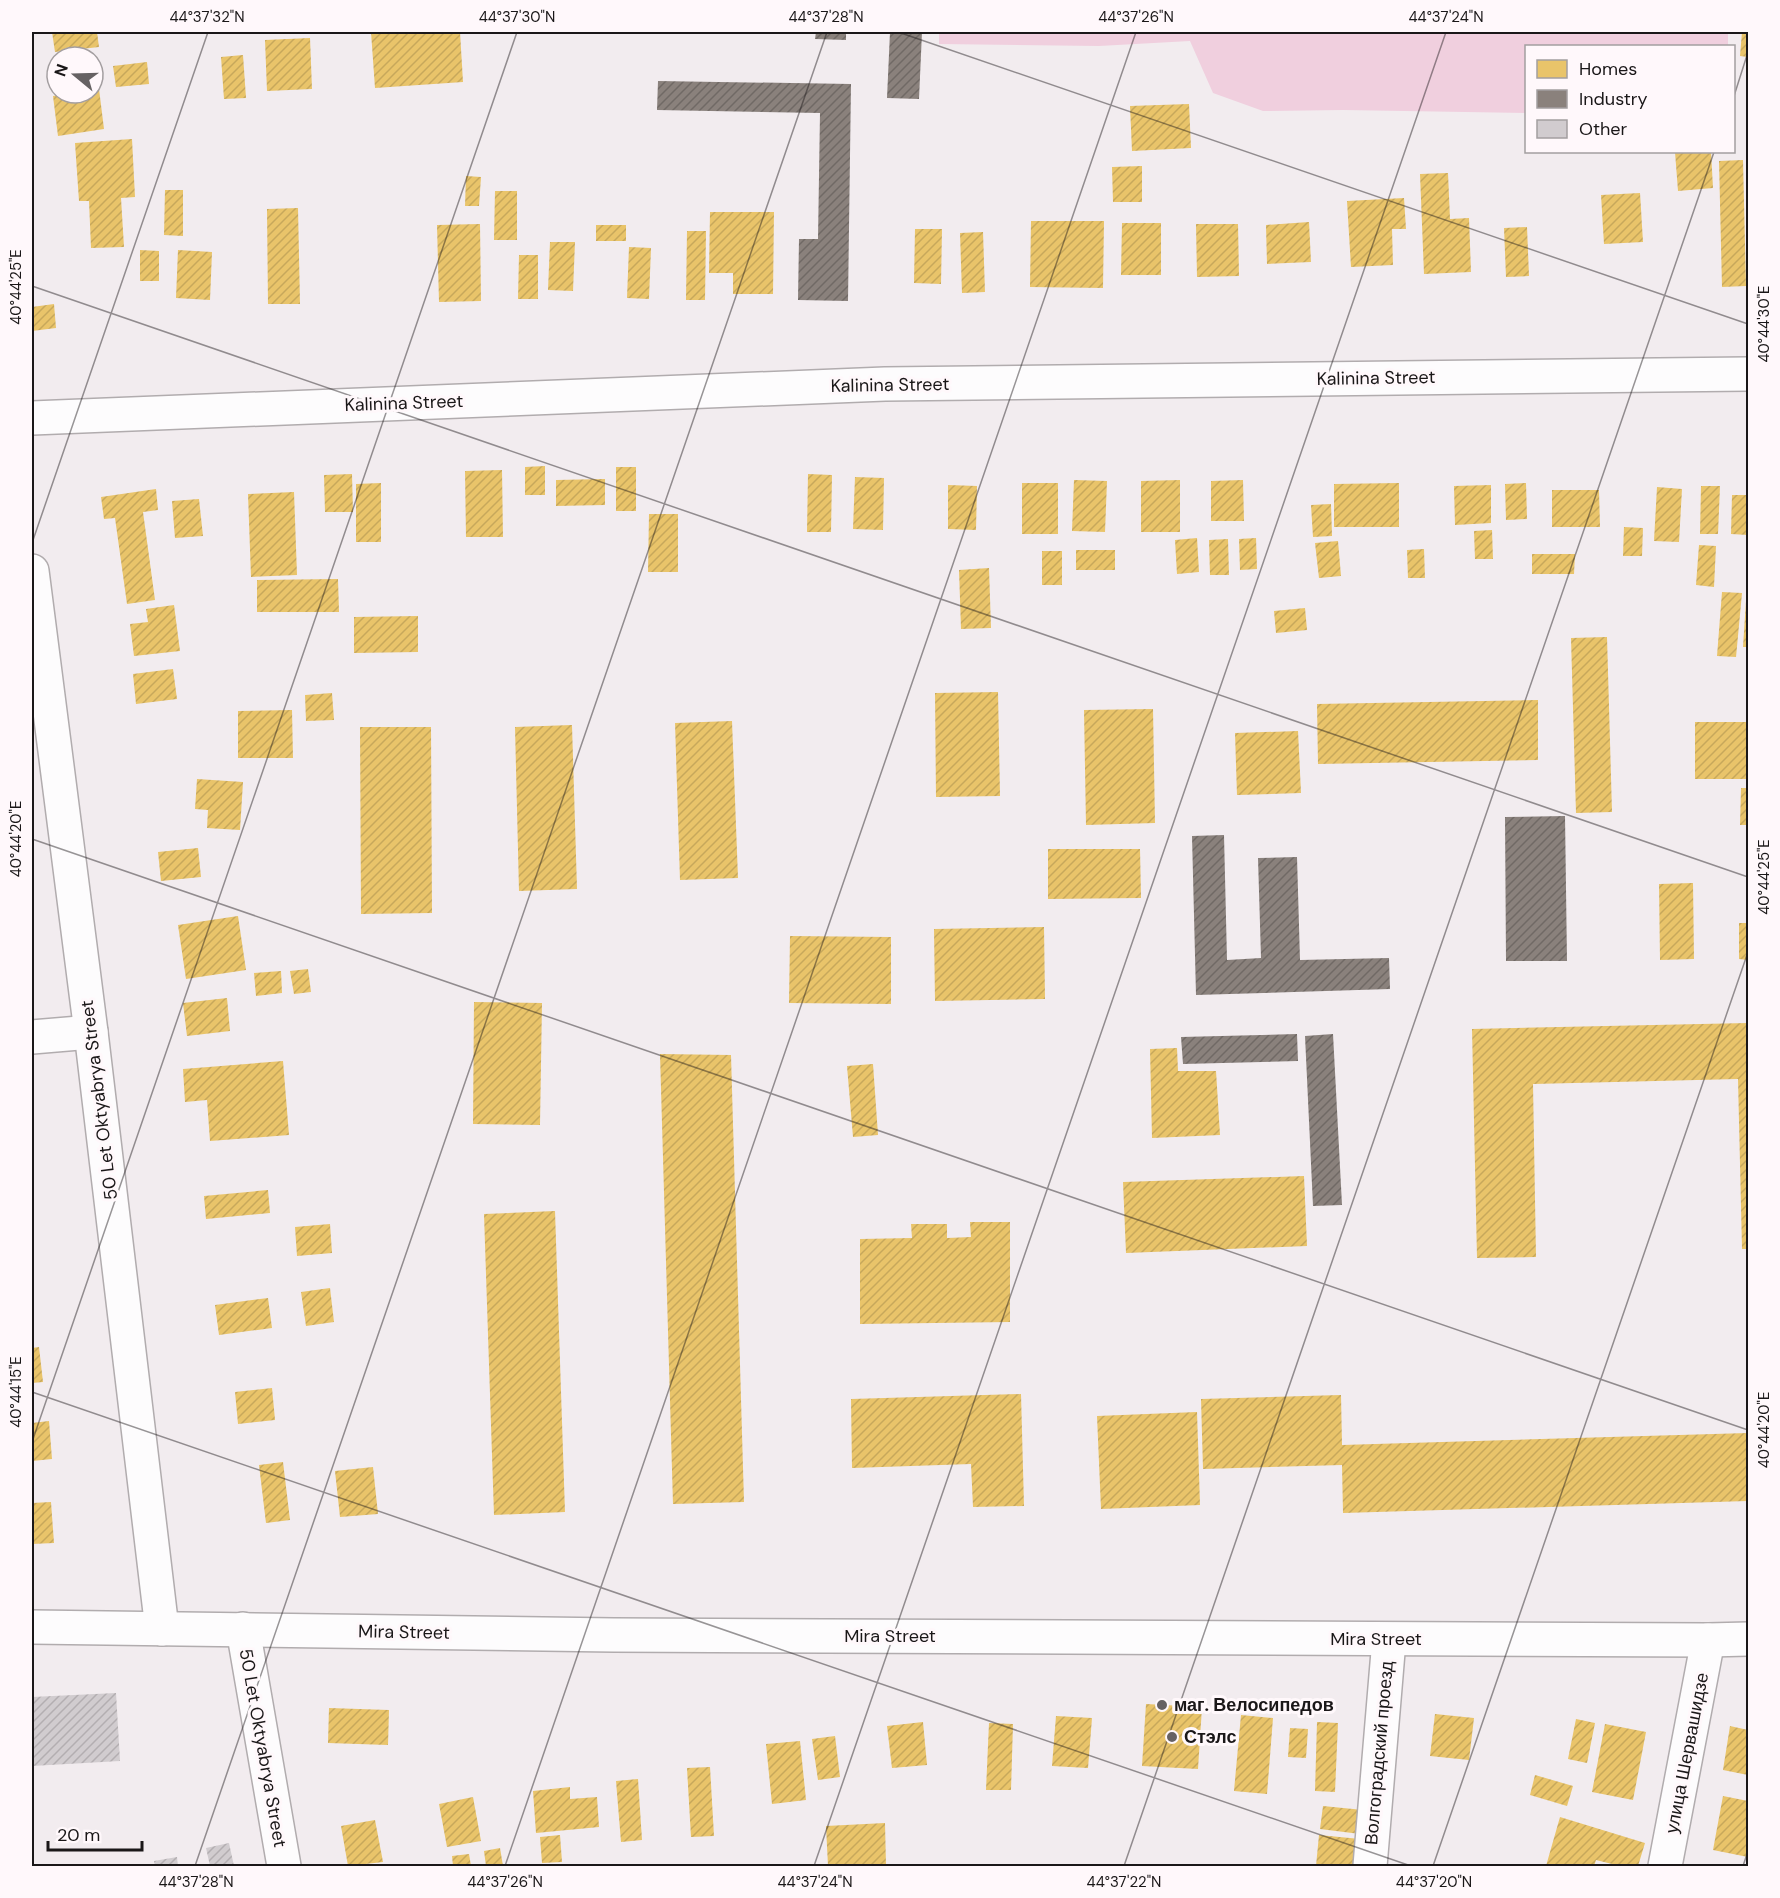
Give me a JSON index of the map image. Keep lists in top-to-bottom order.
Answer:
{
  "streets": {
    "street": [
      "Kalinina Street",
      "50 Let Oktyabrya Street",
      "Mira Street",
      "Волгоградский проезд",
      "улица Шервашидзе"
    ]
  },
  "crossings": [
    ["50 Let Oktyabrya Street", "Mira Street"],
    ["Mira Street", "Волгоградский проезд"],
    ["Mira Street", "улица Шервашидзе"]
  ],
  "places": ["маг. Велосипедов", "Стэлс"],
  "legend": ["Homes", "Industry", "Other"],
  "scale_bar": "20 m",
  "north": "left",
  "coordinates": [
    "44°37'32\"N",
    "44°37'30\"N",
    "44°37'28\"N",
    "44°37'26\"N",
    "44°37'24\"N",
    "40°44'25\"E",
    "40°44'30\"E",
    "40°44'20\"E",
    "40°44'15\"E",
    "44°37'22\"N",
    "44°37'20\"N"
  ]
}
